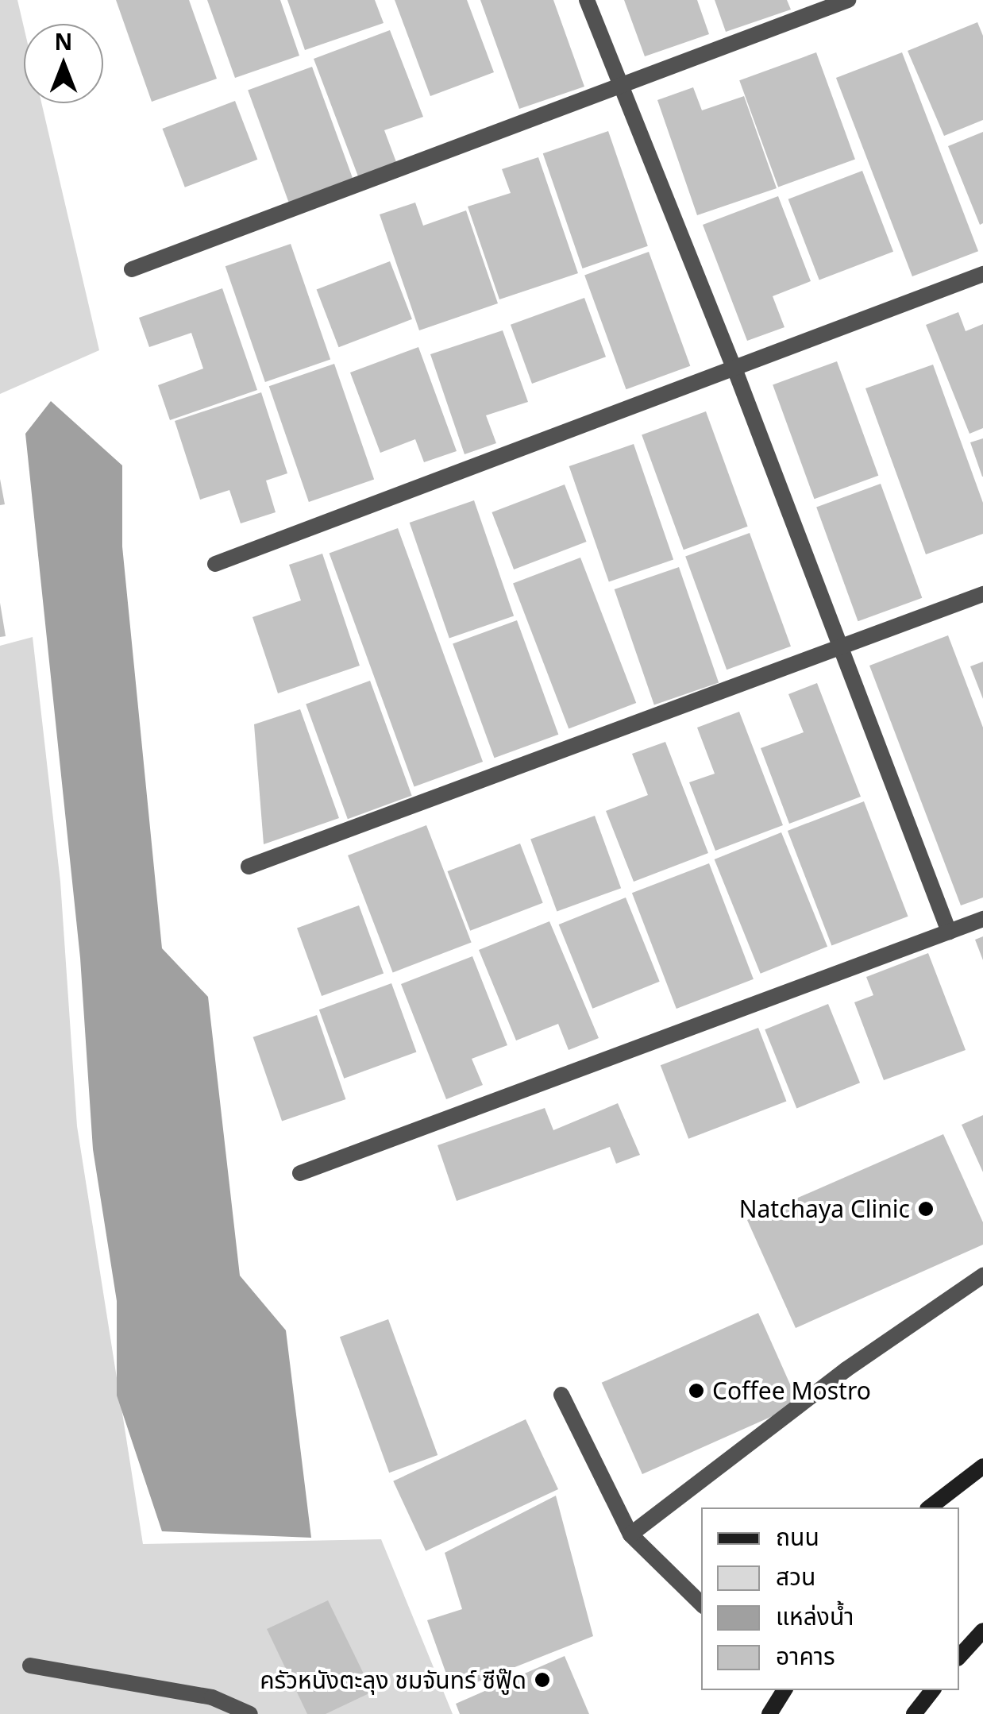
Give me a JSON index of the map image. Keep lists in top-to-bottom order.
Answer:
{
  "places": ["Natchaya Clinic", "Coffee Mostro", "ครัวหนังตะลุง ชมจันทร์ ซีฟู๊ด"],
  "legend": [
    "ถนน",
    "สวน",
    "แหล่งน้ำ",
    "อาคาร"
  ],
  "north": "top"
}
